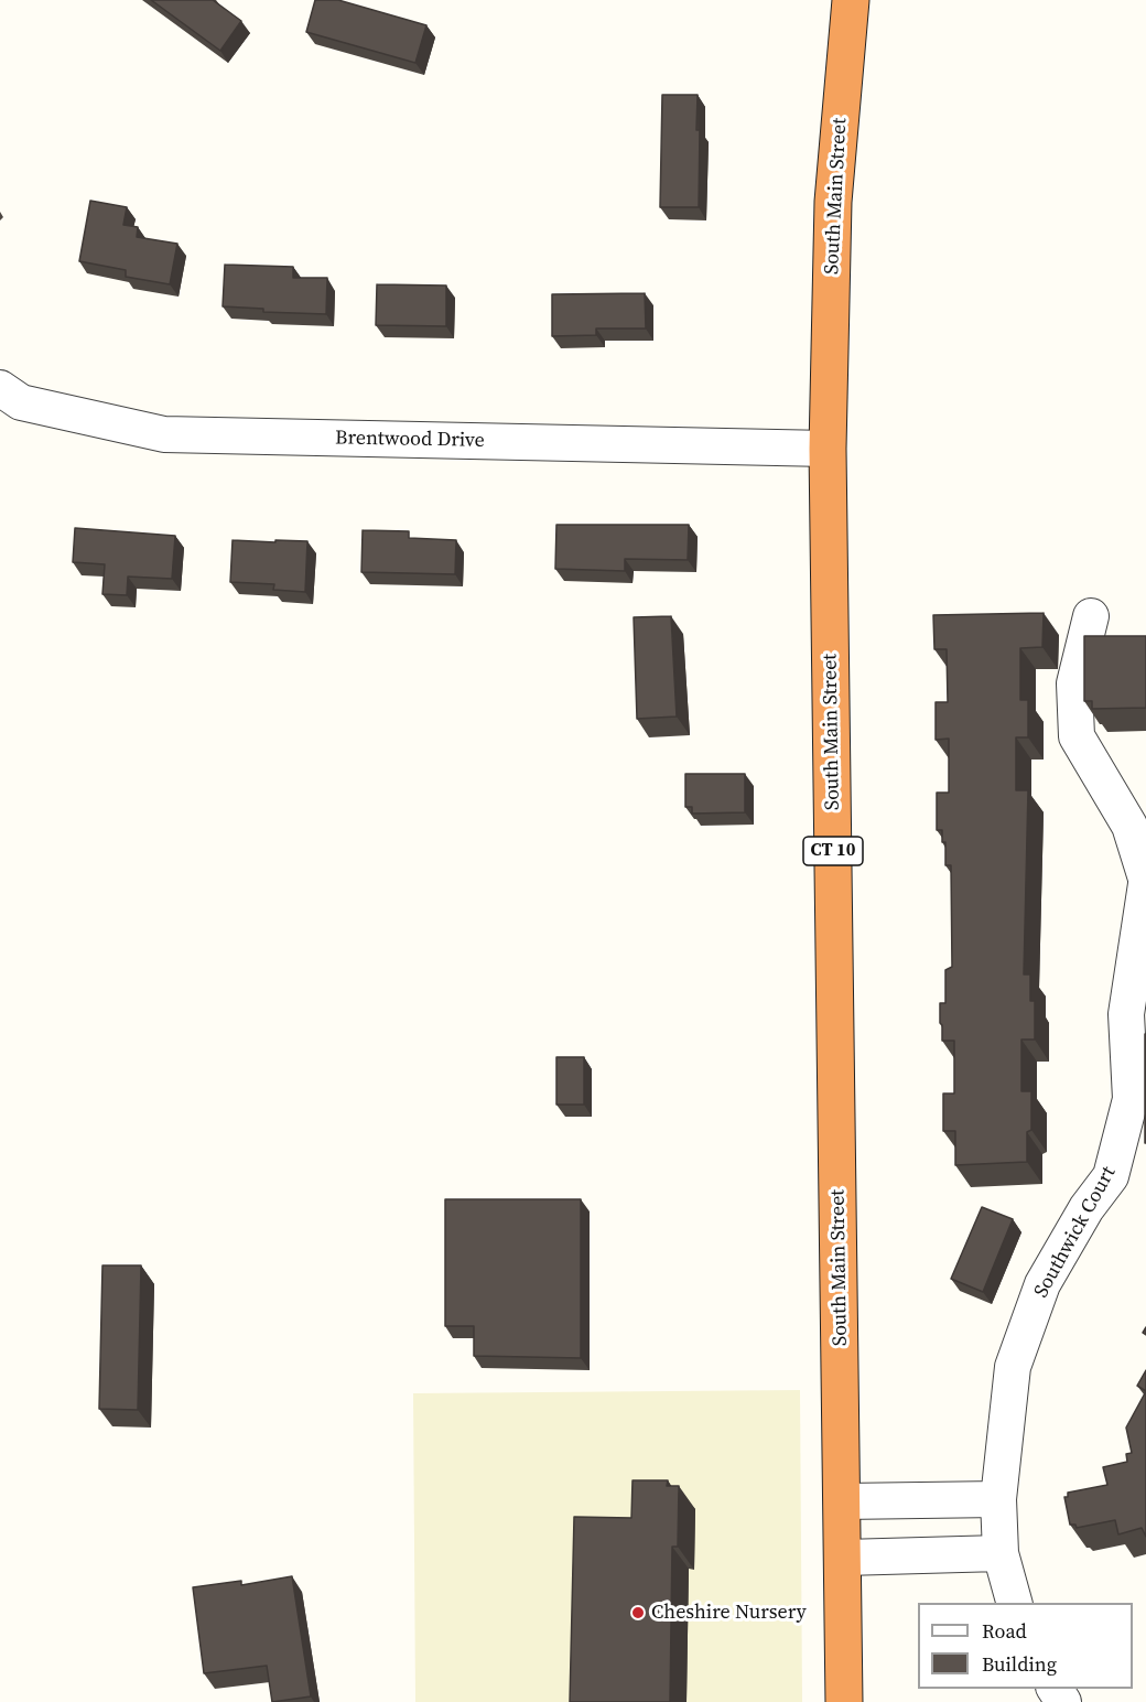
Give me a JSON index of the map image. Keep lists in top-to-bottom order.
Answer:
{
  "streets": {
    "highway": ["South Main Street", "CT 10"],
    "street": ["Brentwood Drive", "Southwick Court"]
  },
  "crossings": [
    ["South Main Street", "Brentwood Drive"]
  ],
  "places": ["Cheshire Nursery"],
  "legend": ["Road", "Building"]
}
